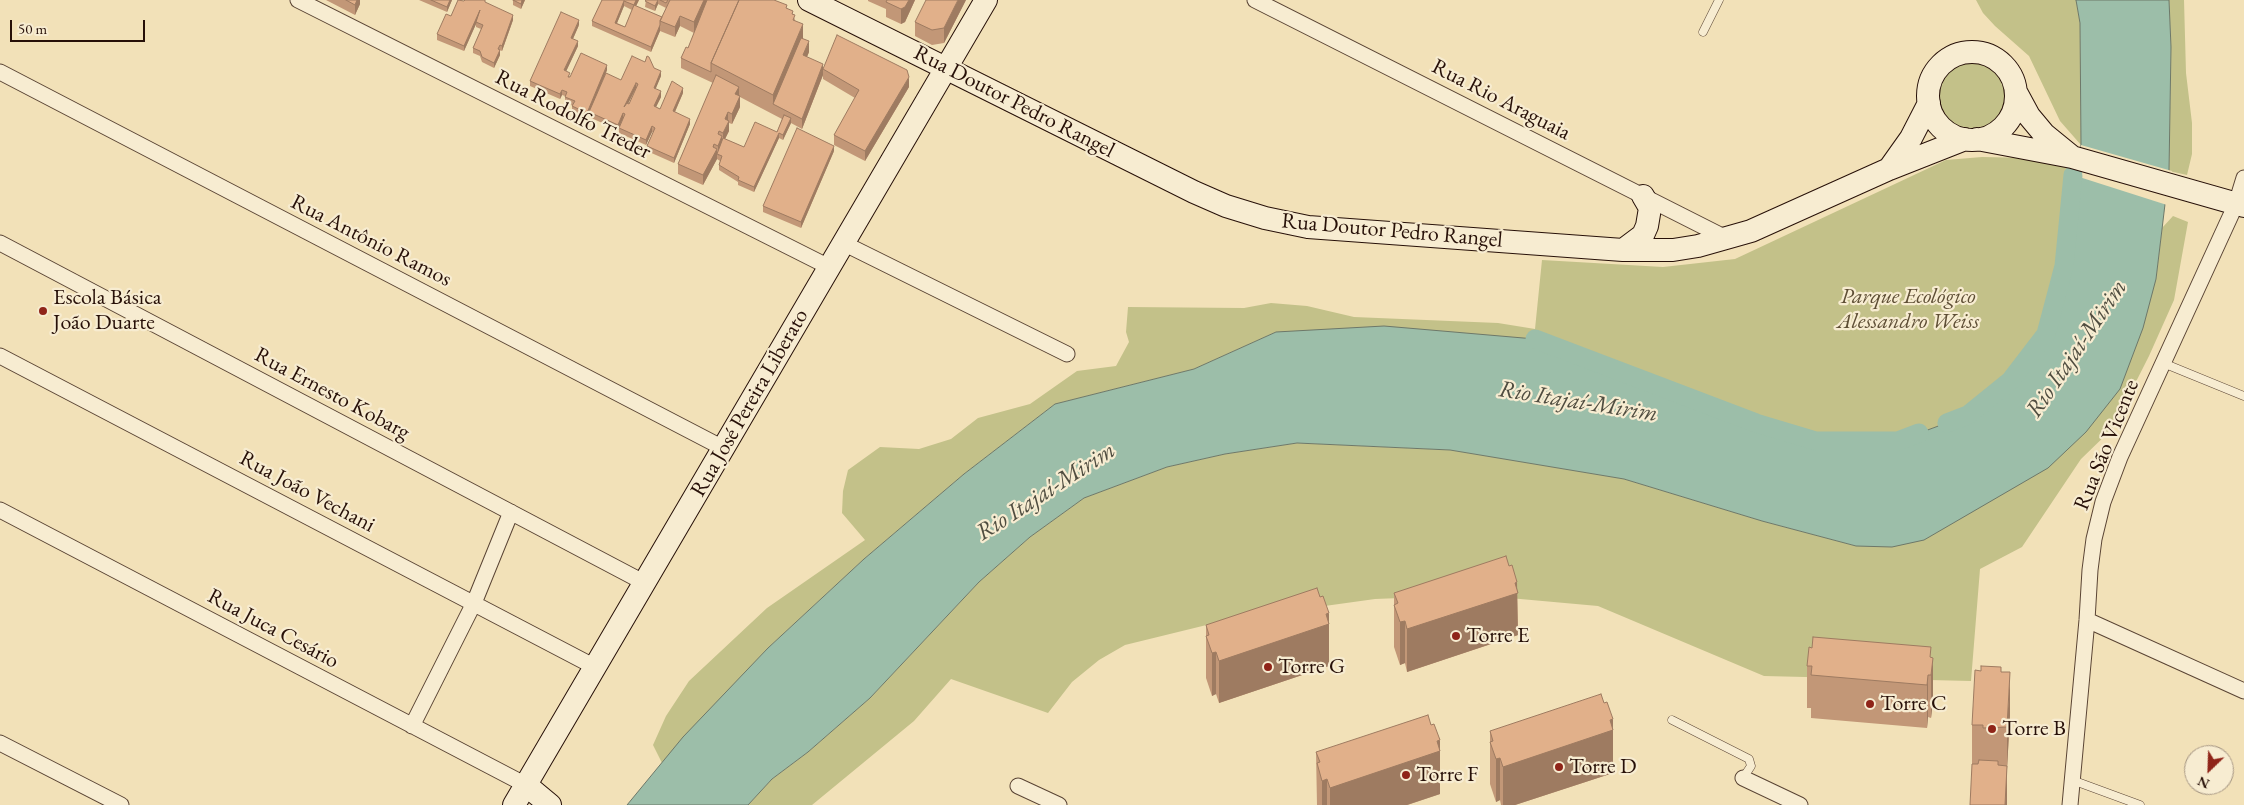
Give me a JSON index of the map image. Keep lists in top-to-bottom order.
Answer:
{
  "streets": {
    "main road": ["Rua Doutor Pedro Rangel", "Rua José Pereira Liberato"],
    "street": [
      "Rua Rio Araguaia",
      "Rua Rodolfo Treder",
      "Rua Antônio Ramos",
      "Rua Ernesto Kobarg",
      "Rua São Vicente",
      "Rua João Vechani",
      "Rua Juca Cesário"
    ]
  },
  "crossings": [
    ["Rua Rio Araguaia", "Rua Doutor Pedro Rangel"],
    ["Rua Doutor Pedro Rangel", "Rua José Pereira Liberato"],
    ["Rua Rodolfo Treder", "Rua José Pereira Liberato"],
    ["Rua Antônio Ramos", "Rua José Pereira Liberato"],
    ["Rua Ernesto Kobarg", "Rua José Pereira Liberato"],
    ["Rua José Pereira Liberato", "Rua João Vechani"],
    ["Rua José Pereira Liberato", "Rua Juca Cesário"]
  ],
  "water": ["Rio Itajaí-Mirim"],
  "parks": ["Parque Ecológico Alessandro Weiss"],
  "places": [
    "Escola Básica João Duarte",
    "Torre E",
    "Torre G",
    "Torre C",
    "Torre B",
    "Torre D",
    "Torre F"
  ],
  "scale_bar": "50 m",
  "north": "bottom left"
}
